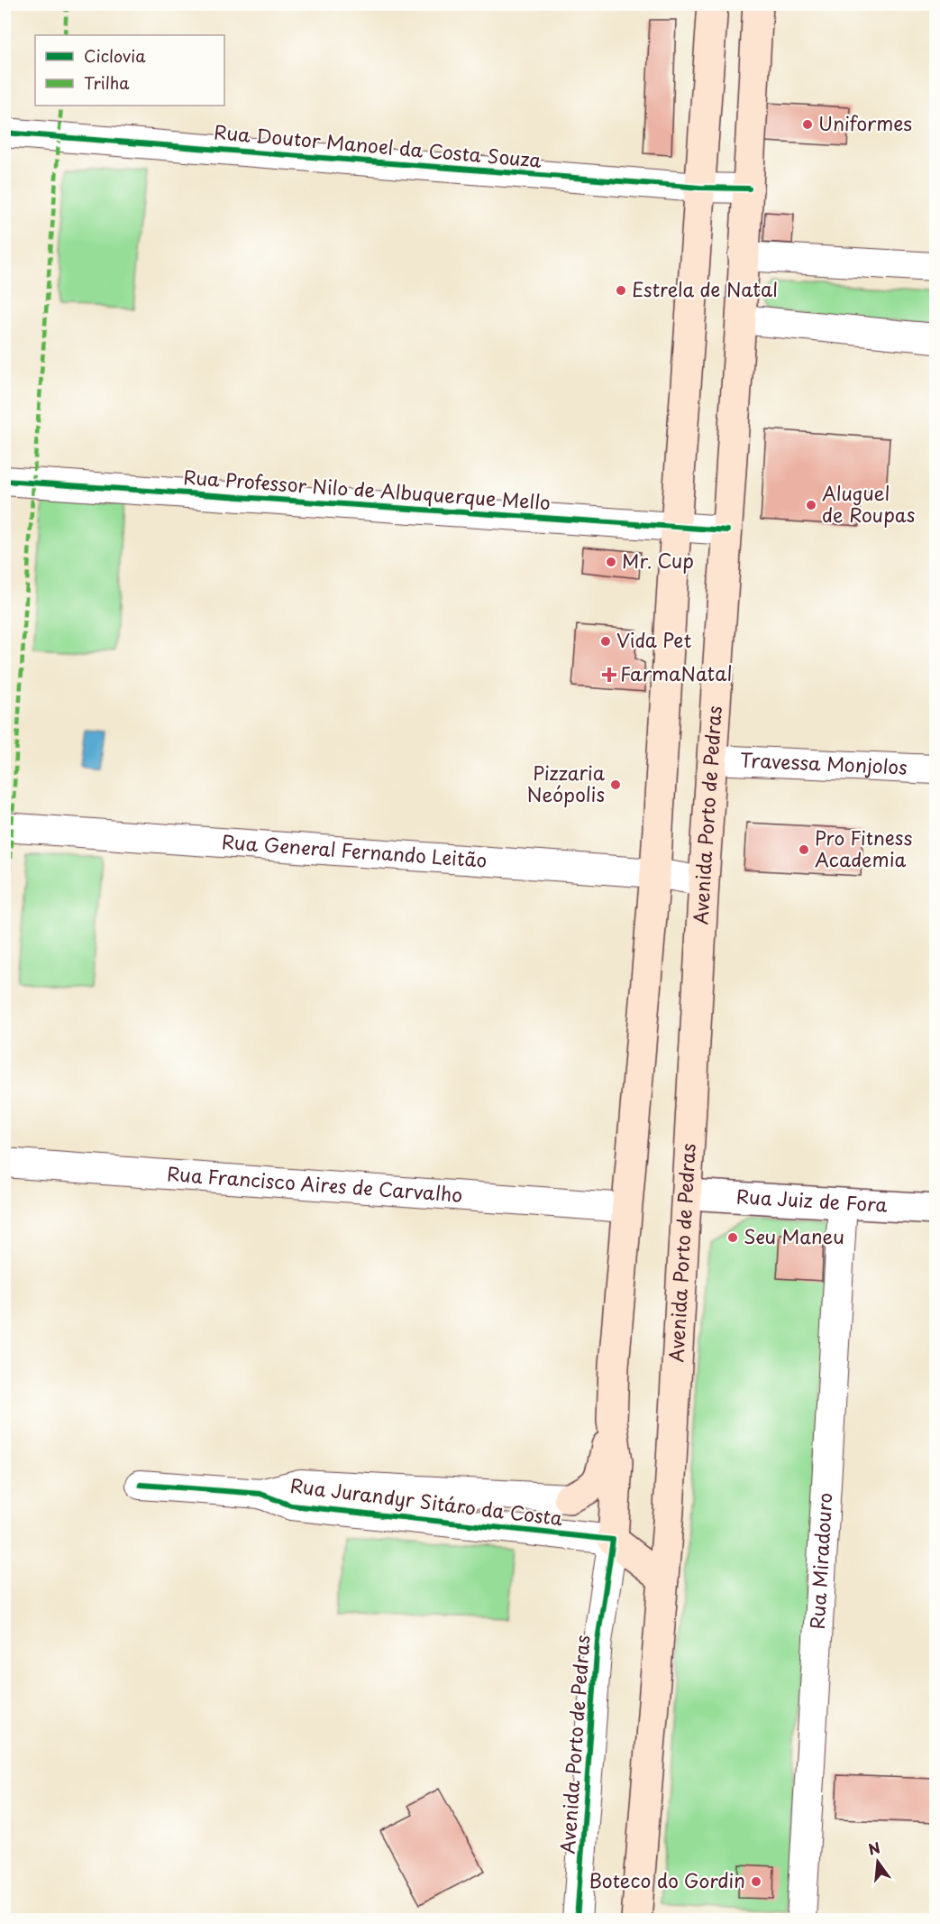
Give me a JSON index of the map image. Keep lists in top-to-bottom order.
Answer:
{
  "streets": {
    "main road": ["Avenida Porto de Pedras"],
    "street": [
      "Rua Doutor Manoel da Costa Souza",
      "Rua Professor Nilo de Albuquerque Mello",
      "Travessa Monjolos",
      "Rua General Fernando Leitão",
      "Rua Francisco Aires de Carvalho",
      "Rua Juiz de Fora",
      "Rua Jurandyr Sitáro da Costa",
      "Rua Miradouro"
    ]
  },
  "crossings": [
    ["Rua Doutor Manoel da Costa Souza", "Avenida Porto de Pedras"],
    ["Rua Professor Nilo de Albuquerque Mello", "Avenida Porto de Pedras"],
    ["Travessa Monjolos", "Avenida Porto de Pedras"],
    ["Avenida Porto de Pedras", "Rua General Fernando Leitão"],
    ["Avenida Porto de Pedras", "Rua Francisco Aires de Carvalho"],
    ["Avenida Porto de Pedras", "Rua Juiz de Fora"],
    ["Avenida Porto de Pedras", "Rua Jurandyr Sitáro da Costa"],
    ["Rua Juiz de Fora", "Rua Miradouro"]
  ],
  "places": {
    "other": [
      "Uniformes",
      "Estrela de Natal",
      "Aluguel de Roupas",
      "Mr. Cup",
      "Vida Pet",
      "Pizzaria Neópolis",
      "Pro Fitness Academia",
      "Seu Maneu",
      "Boteco do Gordin"
    ],
    "health": ["FarmaNatal"]
  },
  "legend": ["Ciclovia", "Trilha"],
  "north": "top"
}
